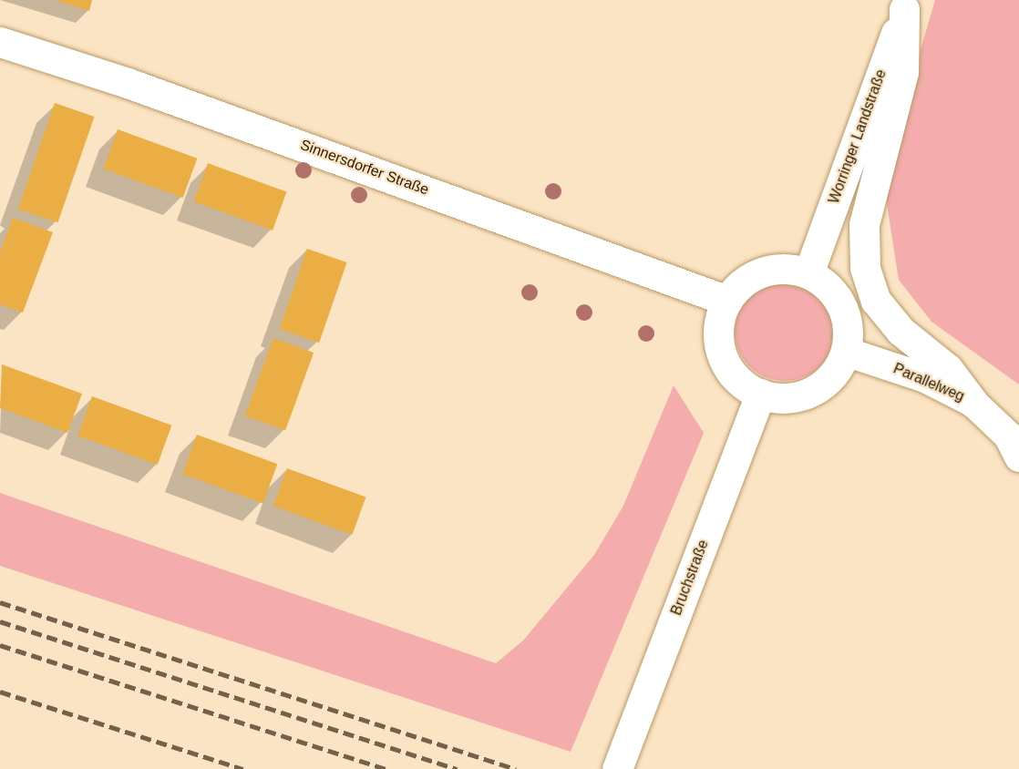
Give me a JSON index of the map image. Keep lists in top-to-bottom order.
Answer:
{
  "streets": {
    "main road": ["Worringer Landstraße", "Sinnersdorfer Straße", "Bruchstraße"],
    "street": ["Parallelweg"]
  },
  "crossings": [
    ["Worringer Landstraße", "Sinnersdorfer Straße"],
    ["Worringer Landstraße", "Parallelweg"],
    ["Worringer Landstraße", "Bruchstraße"],
    ["Sinnersdorfer Straße", "Parallelweg"],
    ["Sinnersdorfer Straße", "Bruchstraße"],
    ["Parallelweg", "Bruchstraße"]
  ]
}
